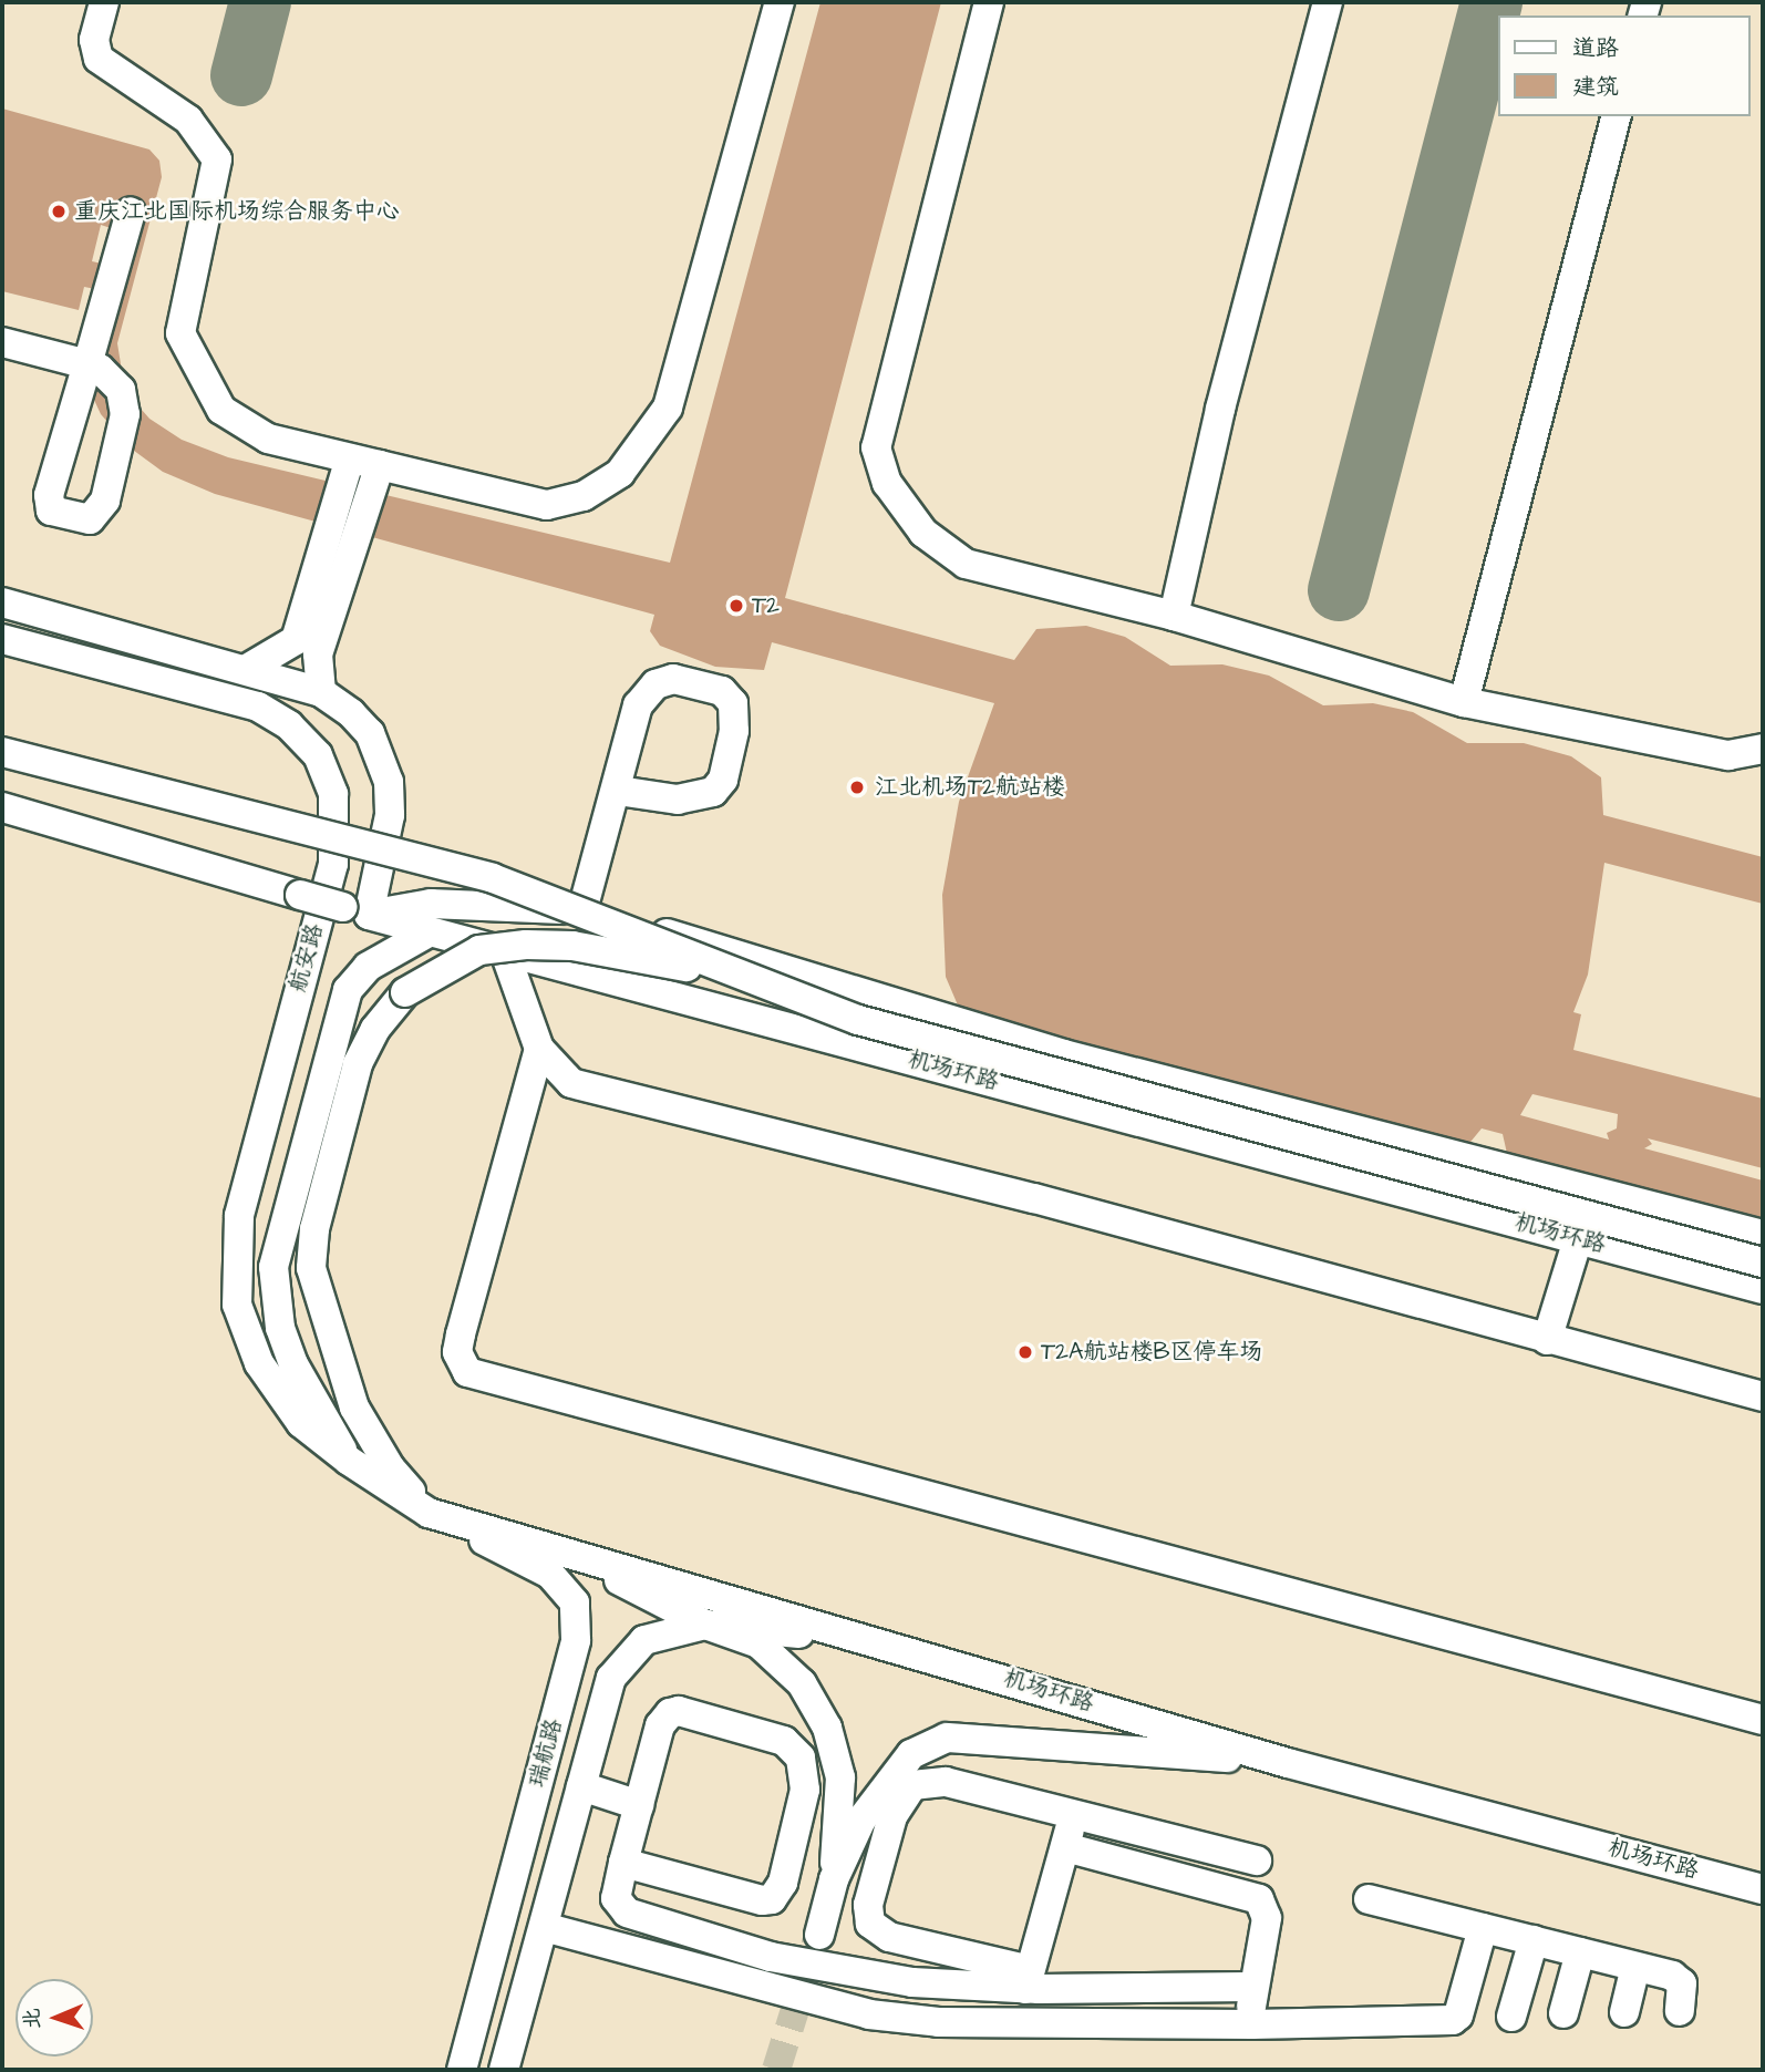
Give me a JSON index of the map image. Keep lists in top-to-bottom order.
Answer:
{
  "streets": {
    "street": ["航安路", "机场环路", "瑞航路"]
  },
  "crossings": [
    ["航安路", "机场环路"],
    ["机场环路", "瑞航路"]
  ],
  "places": [
    "重庆江北国际机场综合服务中心",
    "T2",
    "江北机场T2航站楼",
    "T2A航站楼B区停车场"
  ],
  "legend": ["道路", "建筑"],
  "north": "left"
}
